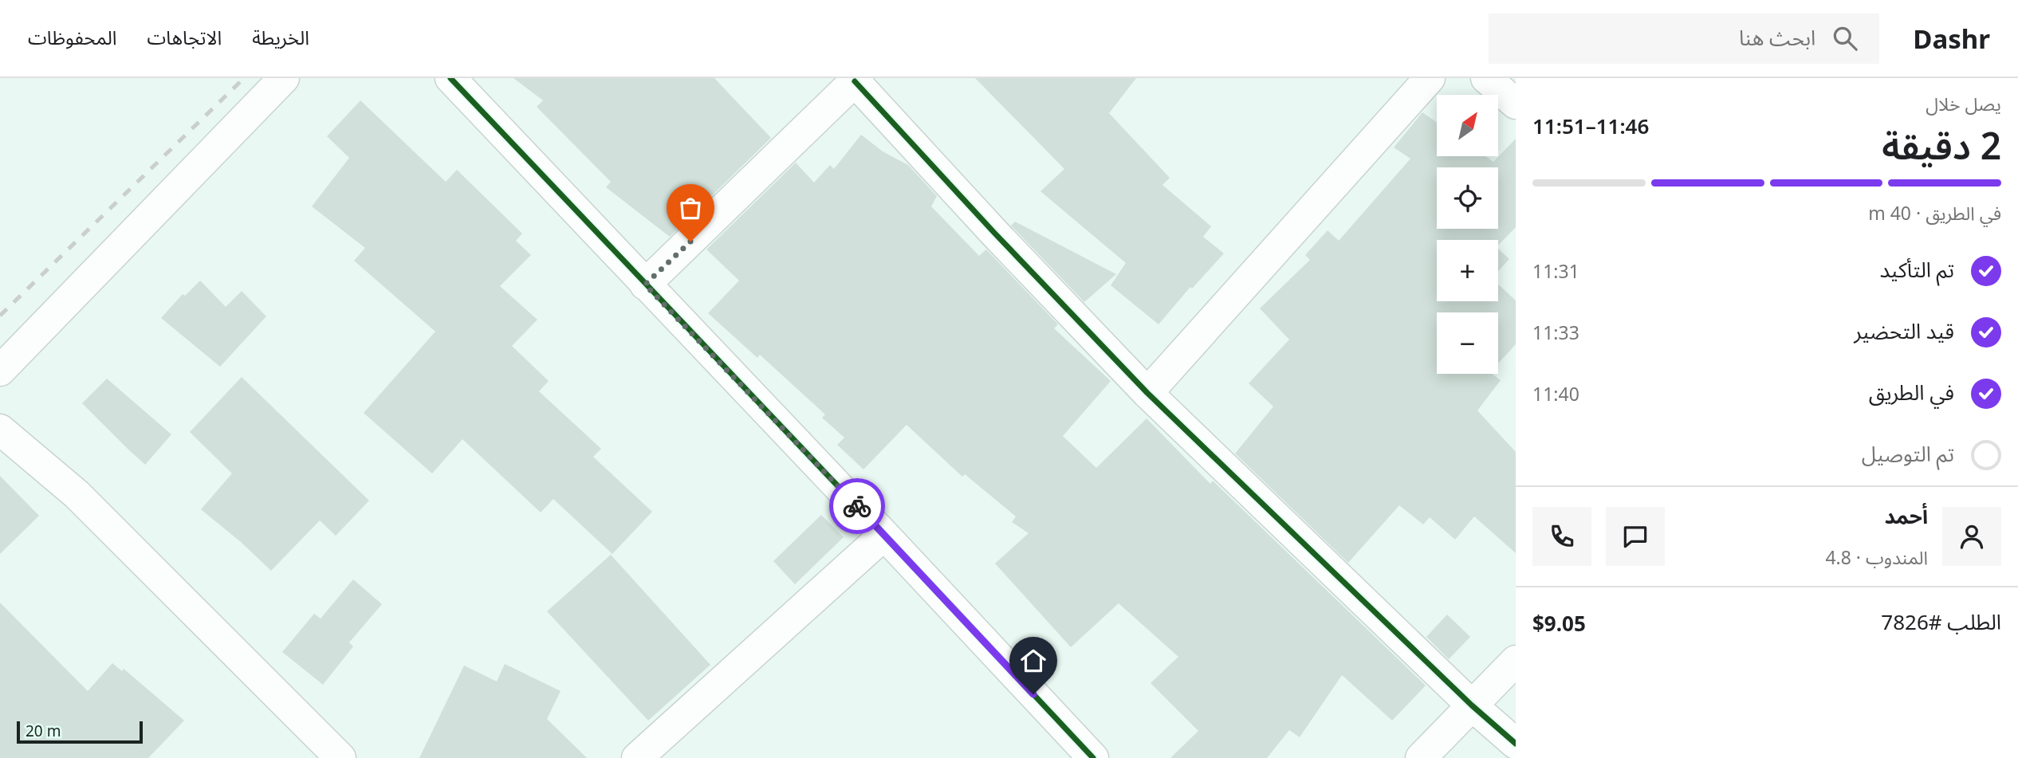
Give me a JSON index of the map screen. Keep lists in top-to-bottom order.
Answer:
{
  "scale_bar": "20 m",
  "north": "top right",
  "page": {
    "header": "Dashr",
    "search": "ابحث هنا",
    "nav": ["الخريطة", "الاتجاهات", "المحفوظات"],
    "heading": ["2 دقيقة", "يصل خلال", "11:46–11:51"],
    "panel": [
      "أحمد",
      "المندوب · 4.8",
      "الطلب #7826",
      "$9.05"
    ],
    "map_buttons": ["+", "−"],
    "bar": "في الطريق · 40 m",
    "list": [
      ["تم التأكيد", "11:31"],
      ["قيد التحضير", "11:33"],
      ["في الطريق", "11:40"],
      "تم التوصيل"
    ],
    "scale": "20 m"
  }
}
